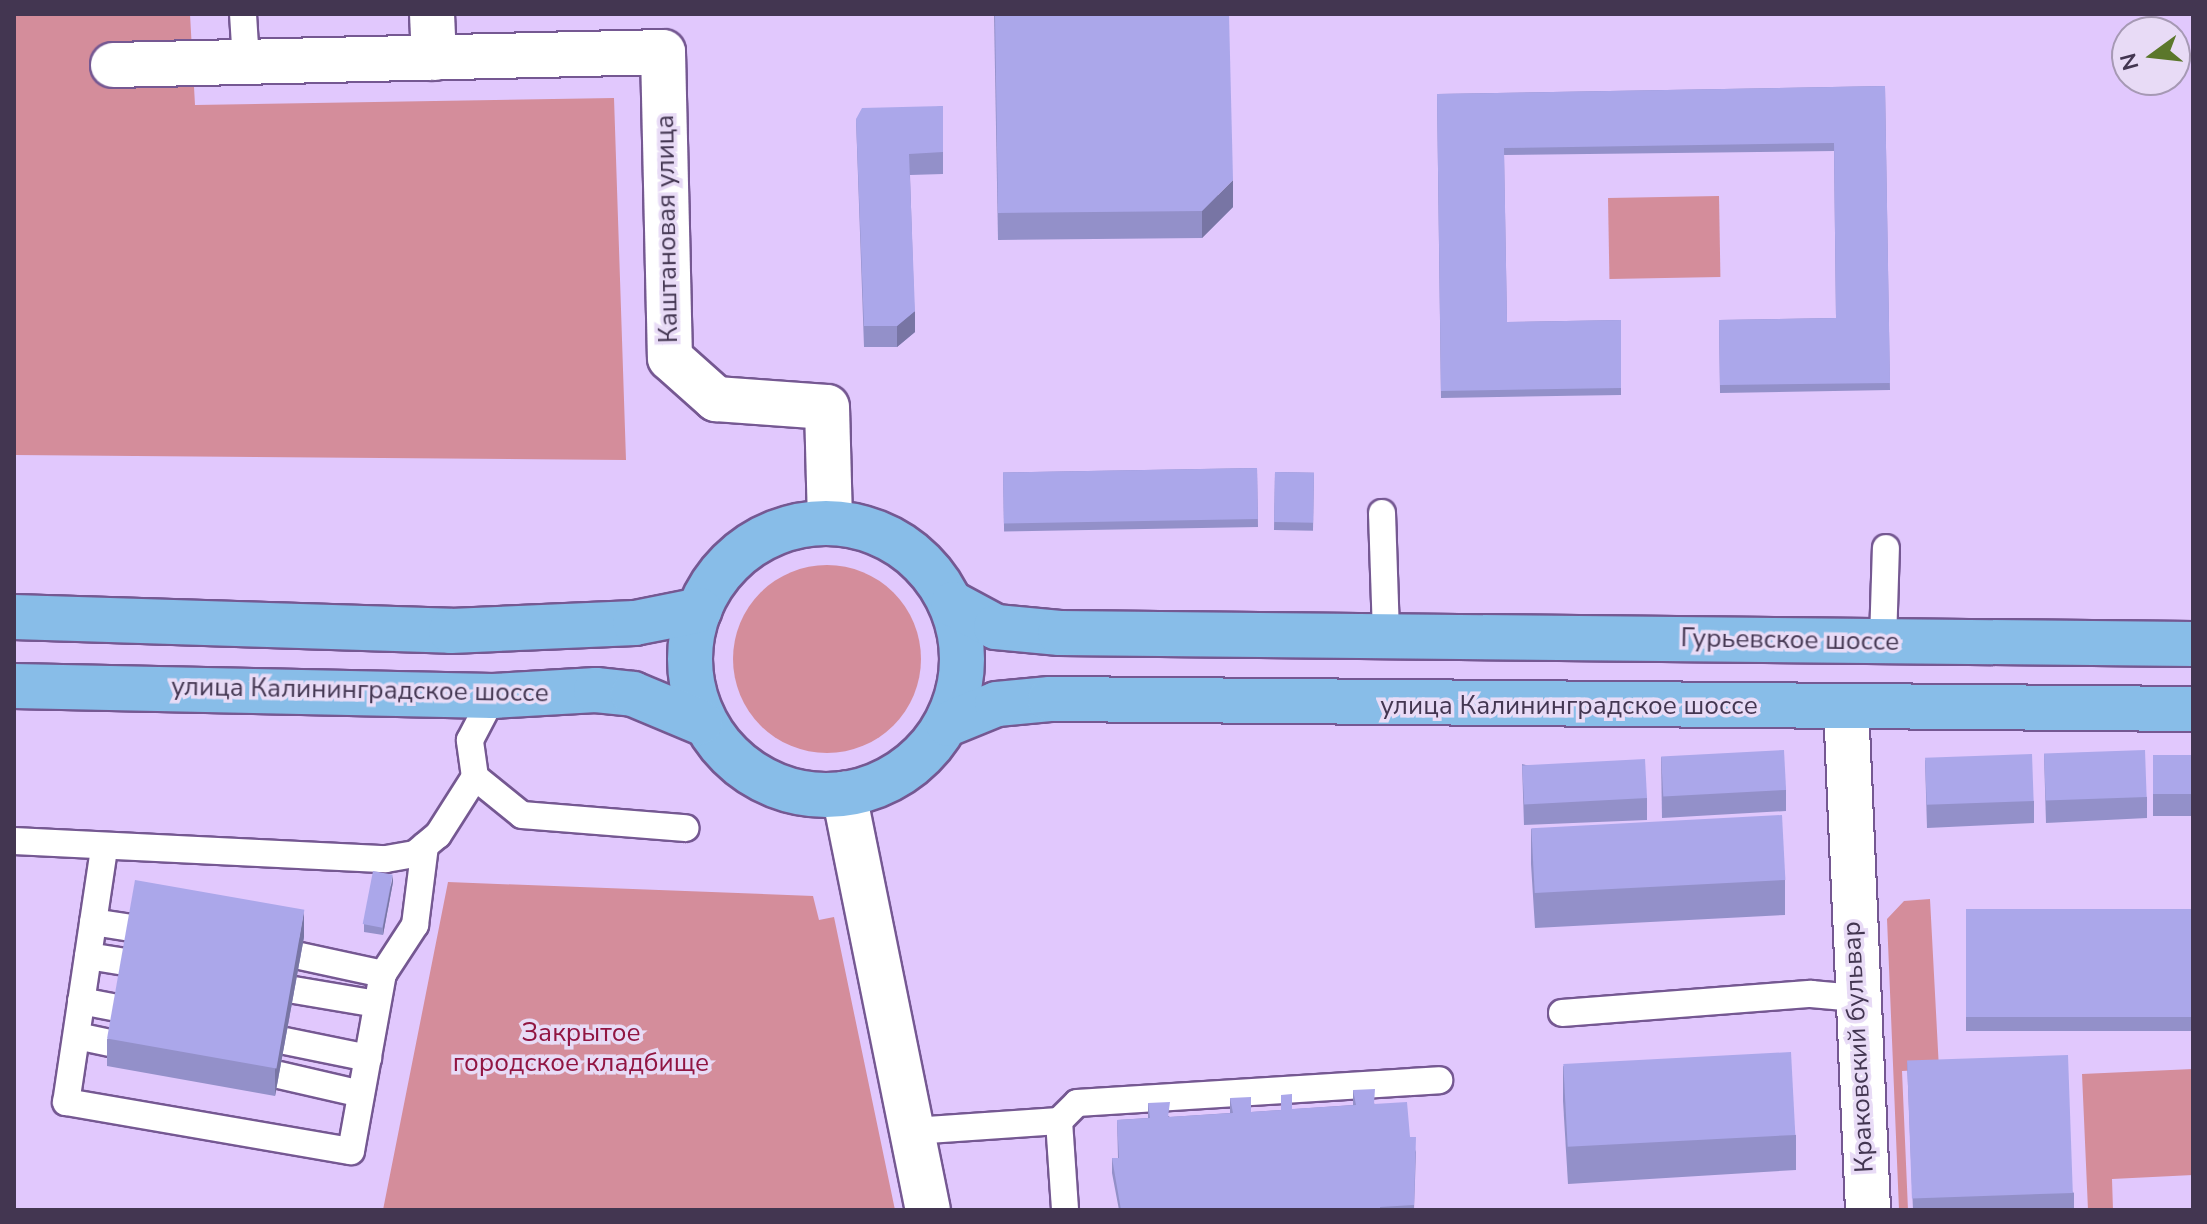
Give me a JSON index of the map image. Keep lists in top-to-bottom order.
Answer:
{
  "streets": {
    "main road": ["Гурьевское шоссе", "улица Калининградское шоссе"],
    "street": ["Каштановая улица", "Краковский бульвар"]
  },
  "crossings": [
    ["Каштановая улица", "улица Калининградское шоссе"],
    ["улица Калининградское шоссе", "Краковский бульвар"]
  ],
  "parks": ["Закрытое городское кладбище"],
  "north": "left"
}
